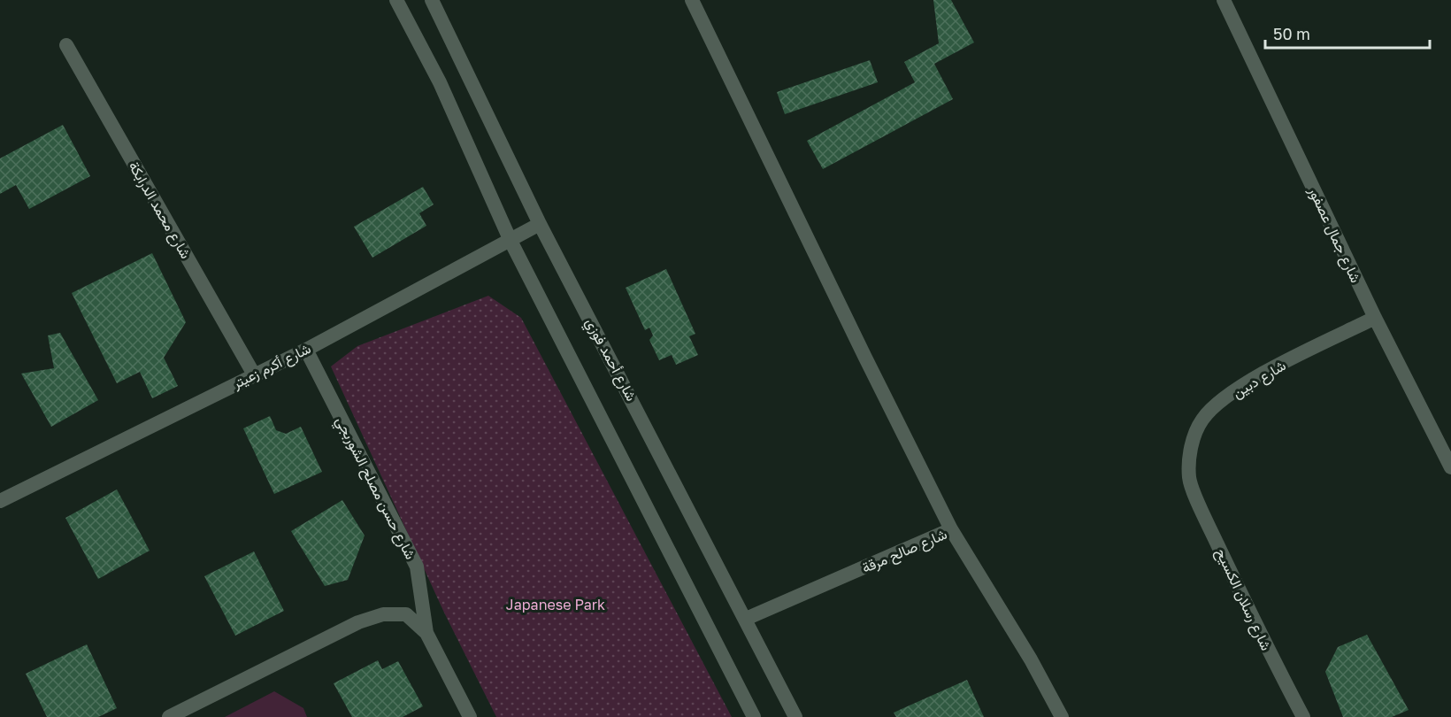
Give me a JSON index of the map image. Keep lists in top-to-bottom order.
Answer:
{
  "streets": {
    "street": [
      "شارع محمد الدرابكة",
      "شارع جمال عصفور",
      "شارع أحمد فوزي",
      "شارع أكرم زعيتر",
      "شارع دبين",
      "شارع حسن مصلح الشوربجي",
      "شارع صالح مرقة",
      "شارع رسلان الكسيح"
    ]
  },
  "crossings": [
    ["شارع محمد الدرابكة", "شارع أكرم زعيتر"],
    ["شارع جمال عصفور", "شارع دبين"],
    ["شارع أحمد فوزي", "شارع أكرم زعيتر"],
    ["شارع أحمد فوزي", "شارع صالح مرقة"],
    ["شارع أكرم زعيتر", "شارع حسن مصلح الشوربجي"],
    ["شارع دبين", "شارع رسلان الكسيح"]
  ],
  "parks": ["Japanese Park"],
  "scale_bar": "50 m"
}
